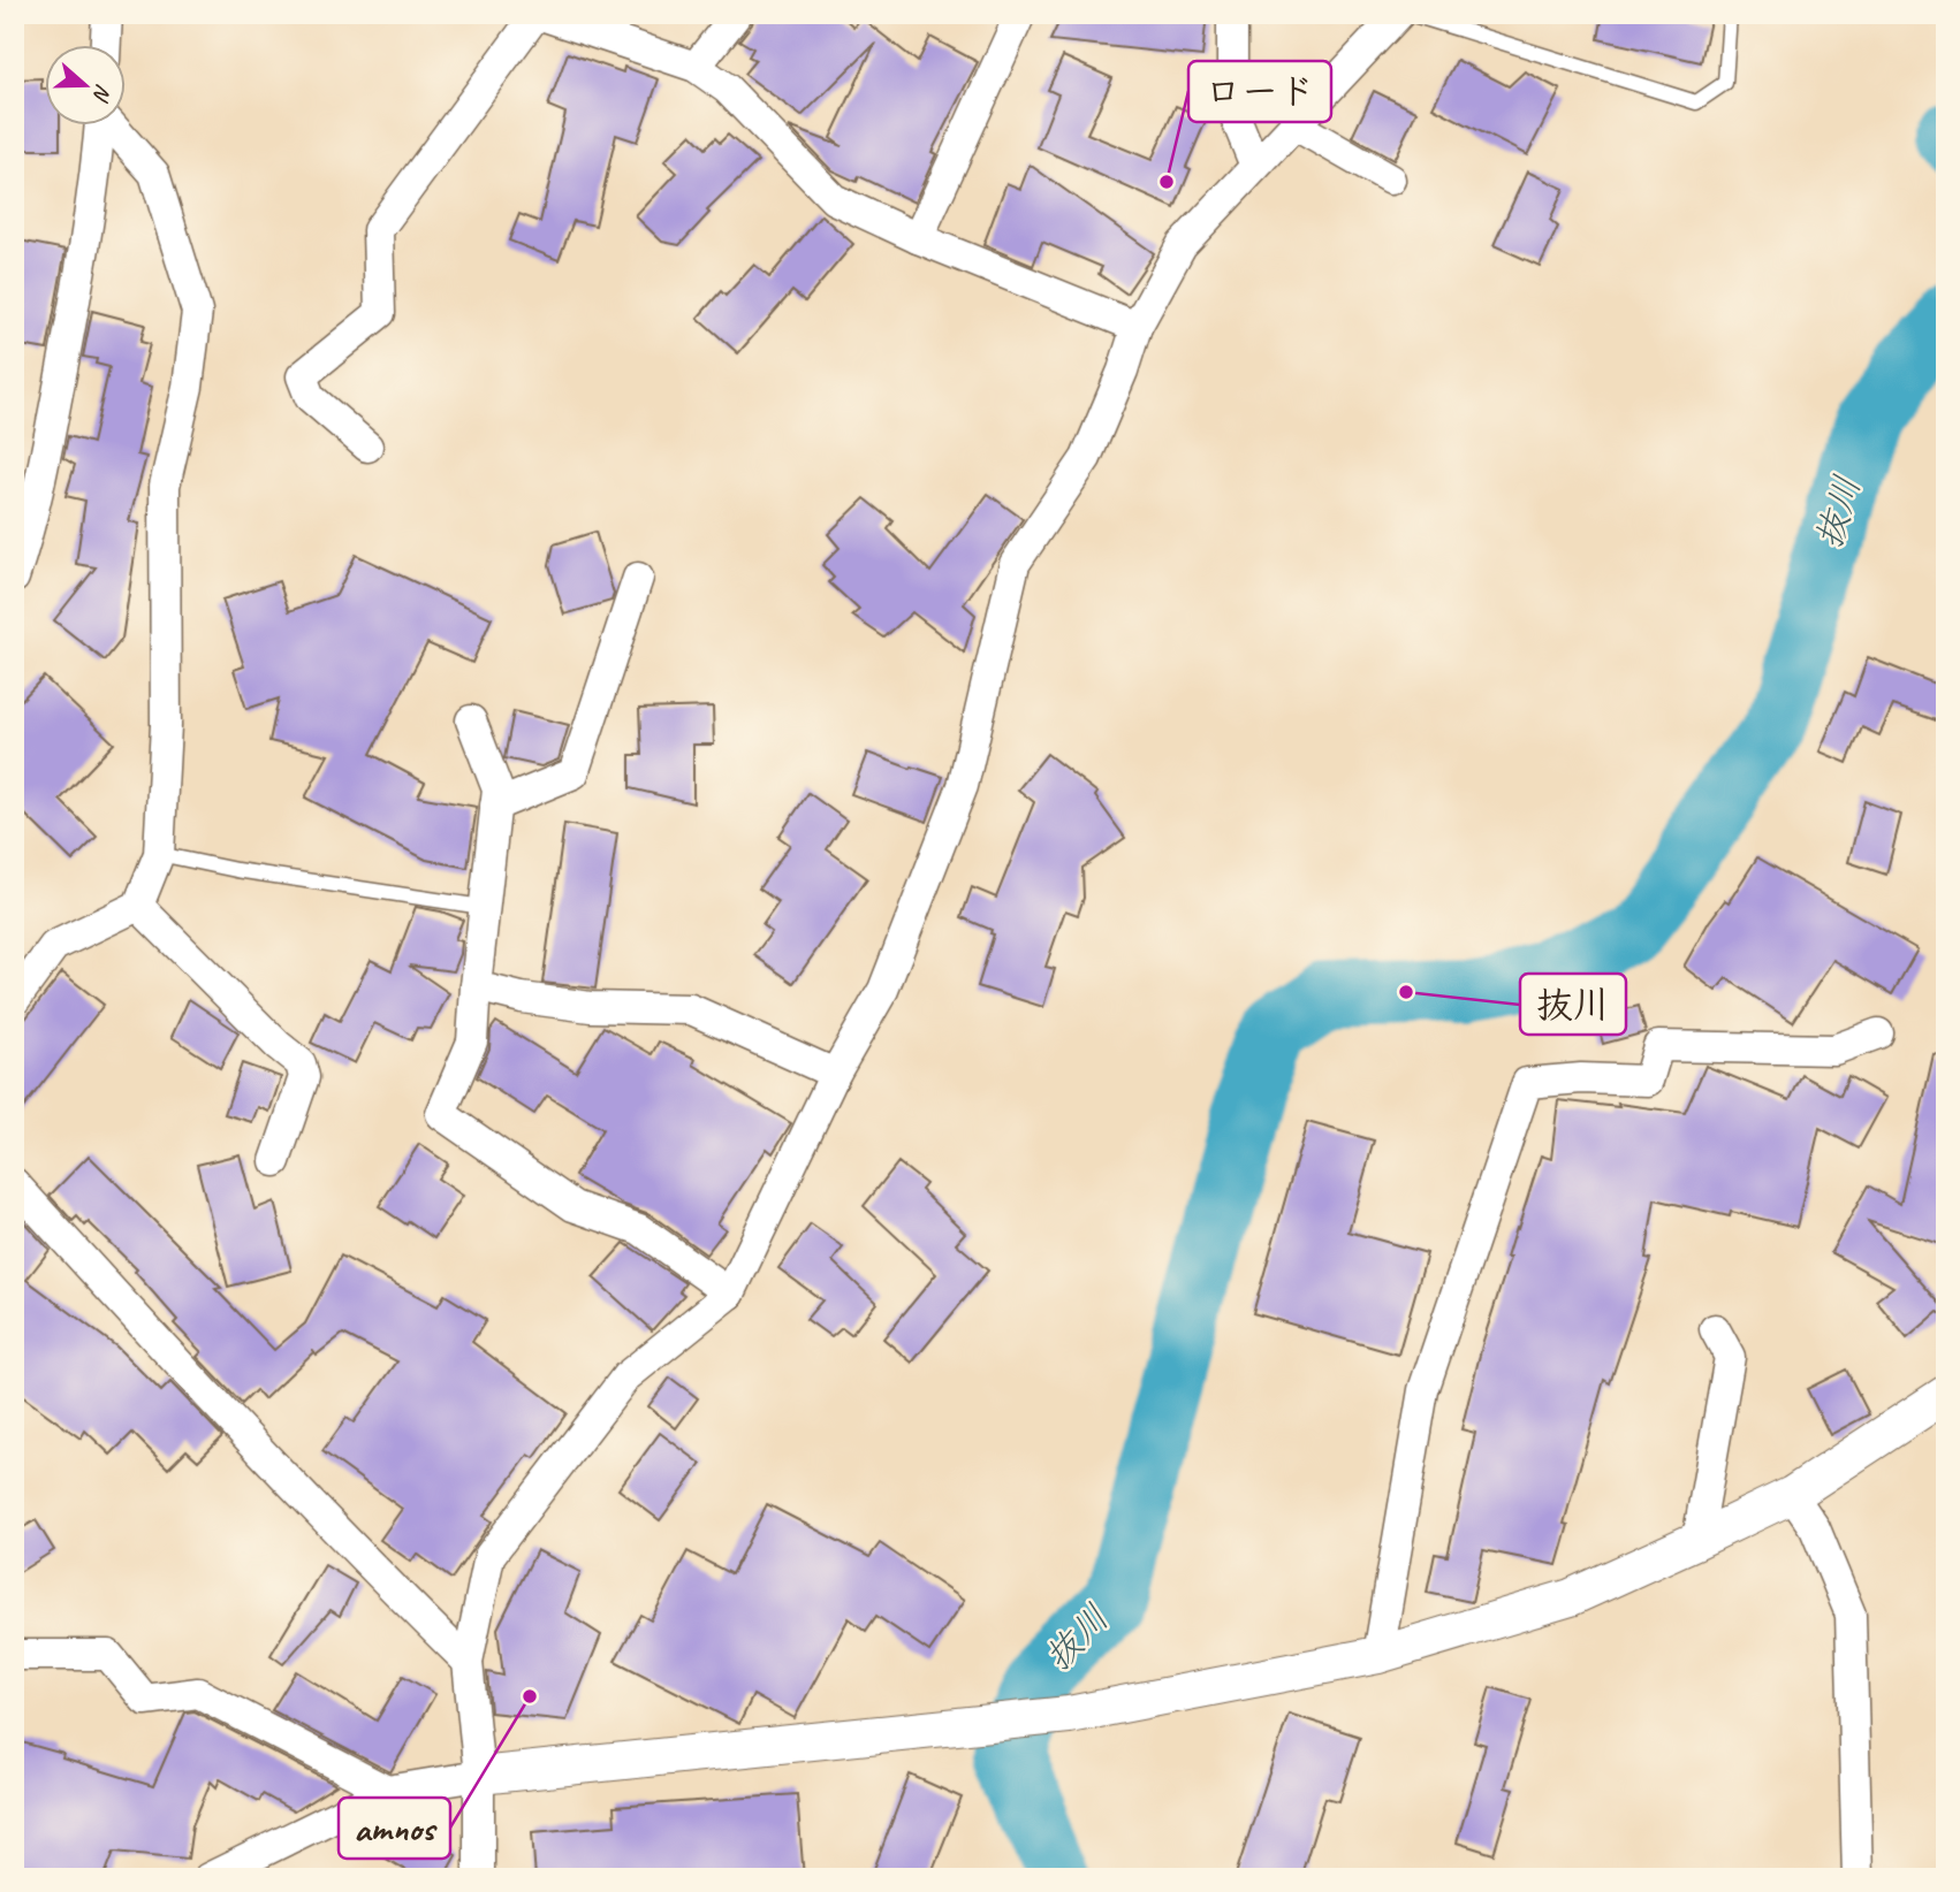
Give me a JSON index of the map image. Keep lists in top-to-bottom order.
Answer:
{
  "water": ["抜川"],
  "places": ["ロード", "抜川", "amnos"],
  "north": "right"
}
